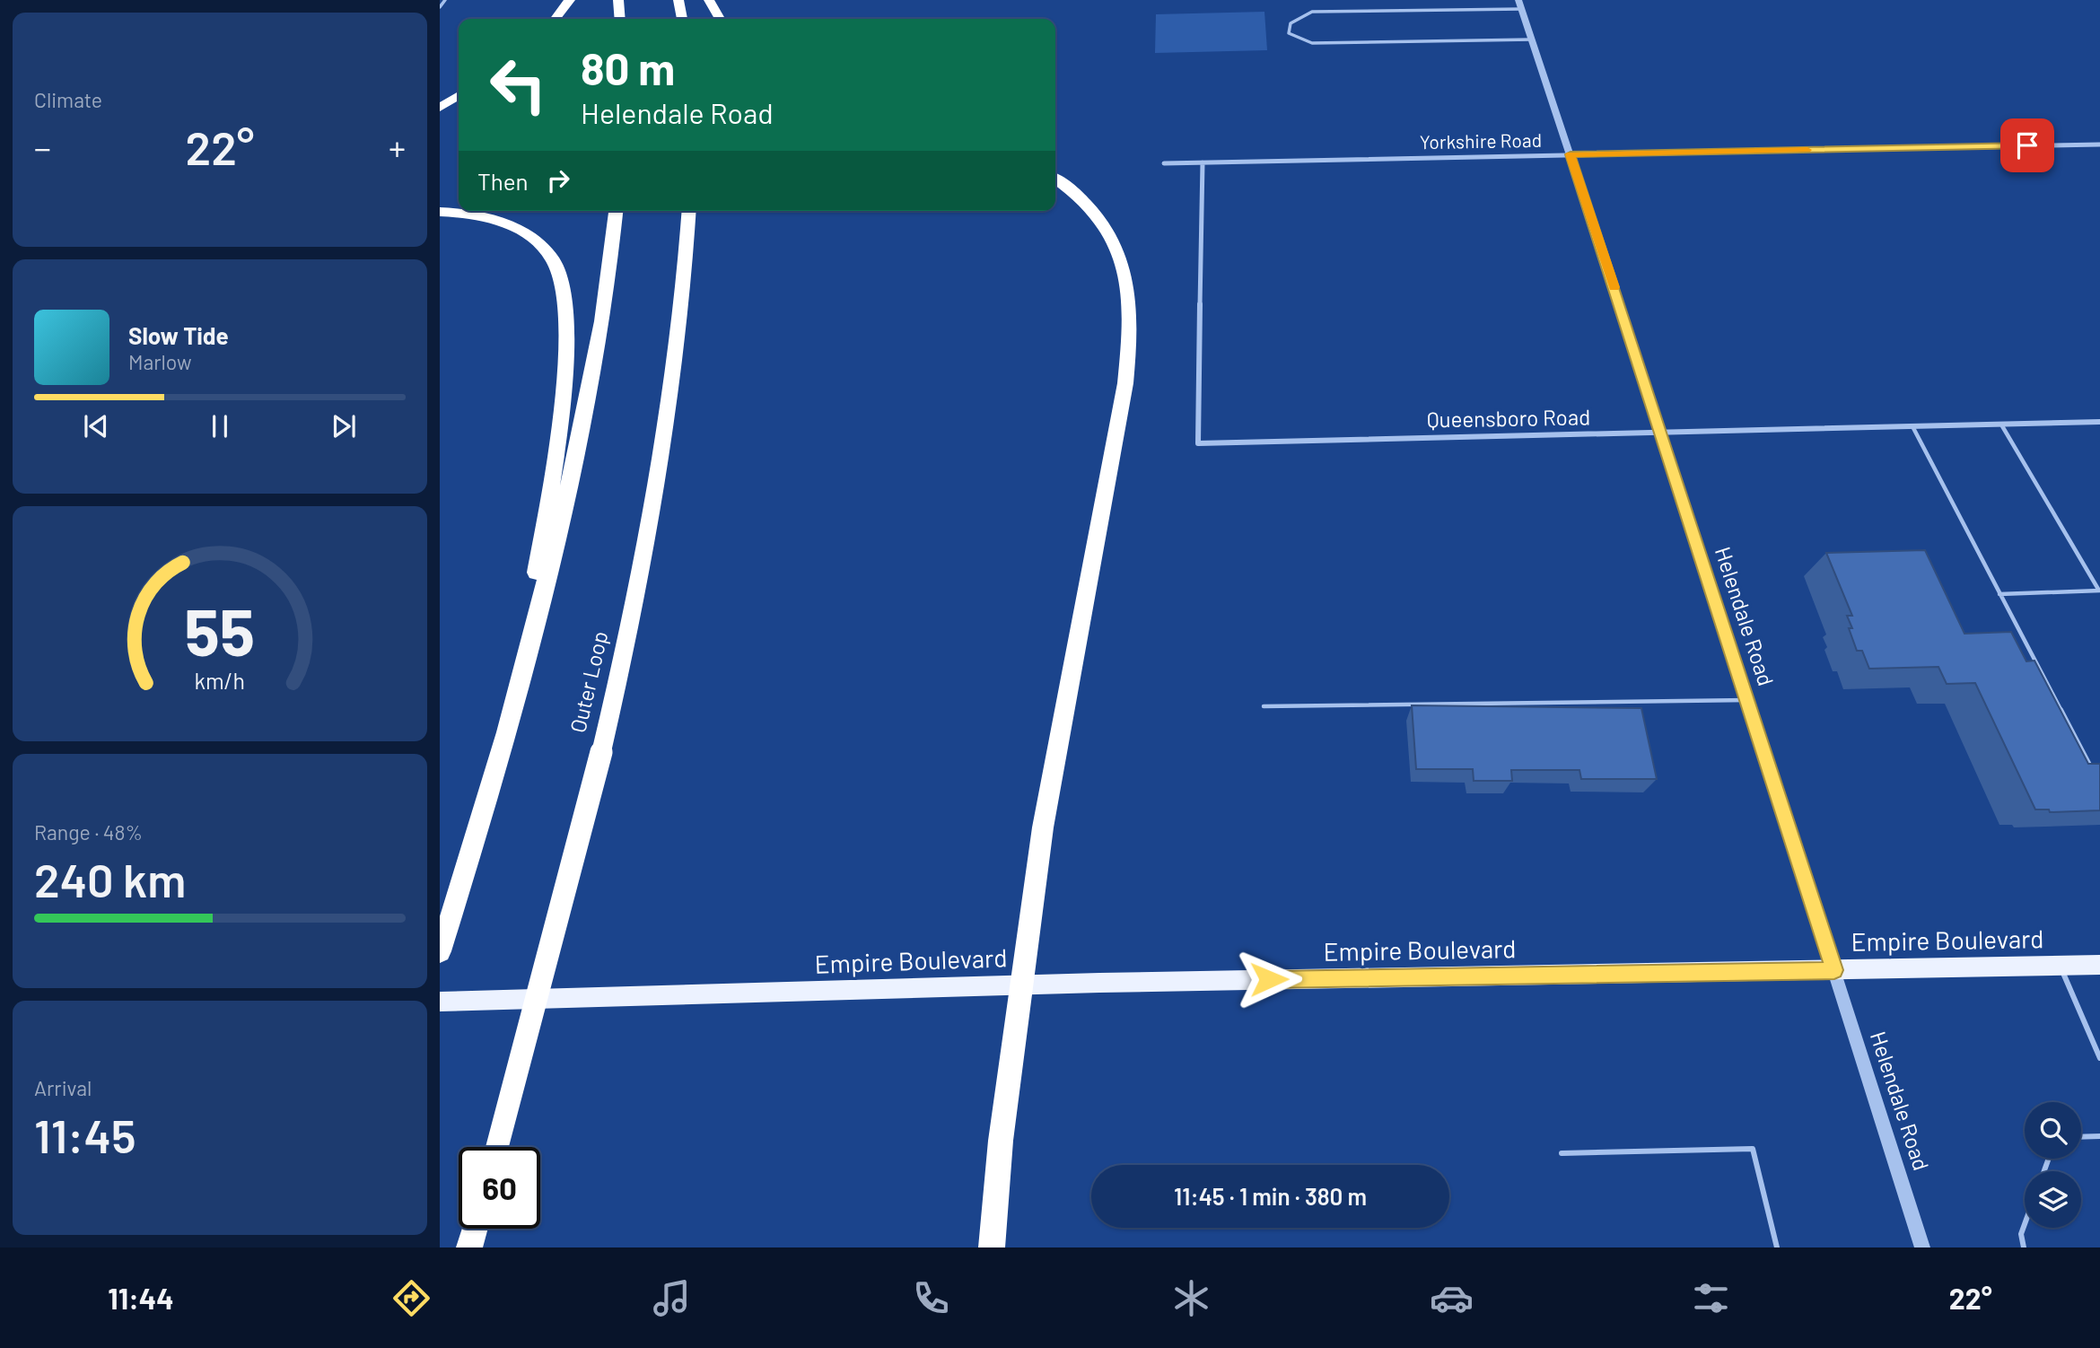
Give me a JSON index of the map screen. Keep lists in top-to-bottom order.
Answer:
{
  "streets": {
    "highway": ["Outer Loop"],
    "main road": ["Empire Boulevard"],
    "street": ["Yorkshire Road", "Queensboro Road", "Helendale Road"]
  },
  "crossings": [
    ["Yorkshire Road", "Queensboro Road"],
    ["Yorkshire Road", "Helendale Road"],
    ["Queensboro Road", "Helendale Road"],
    ["Helendale Road", "Empire Boulevard"]
  ],
  "page": {
    "tile": [
      "Climate",
      ["Range · 48%", "240 km"],
      ["Arrival", "11:45"]
    ],
    "turn": ["80 m", "Helendale Road"],
    "heat": ["−", "22°", "+"],
    "then": "Then",
    "song": ["Slow Tide", "Marlow"],
    "limit": "60",
    "trip": "11:45 · 1 min · 380 m",
    "tabs": ["11:44", "22°"],
    "gauge": ["55", "km/h"]
  }
}
